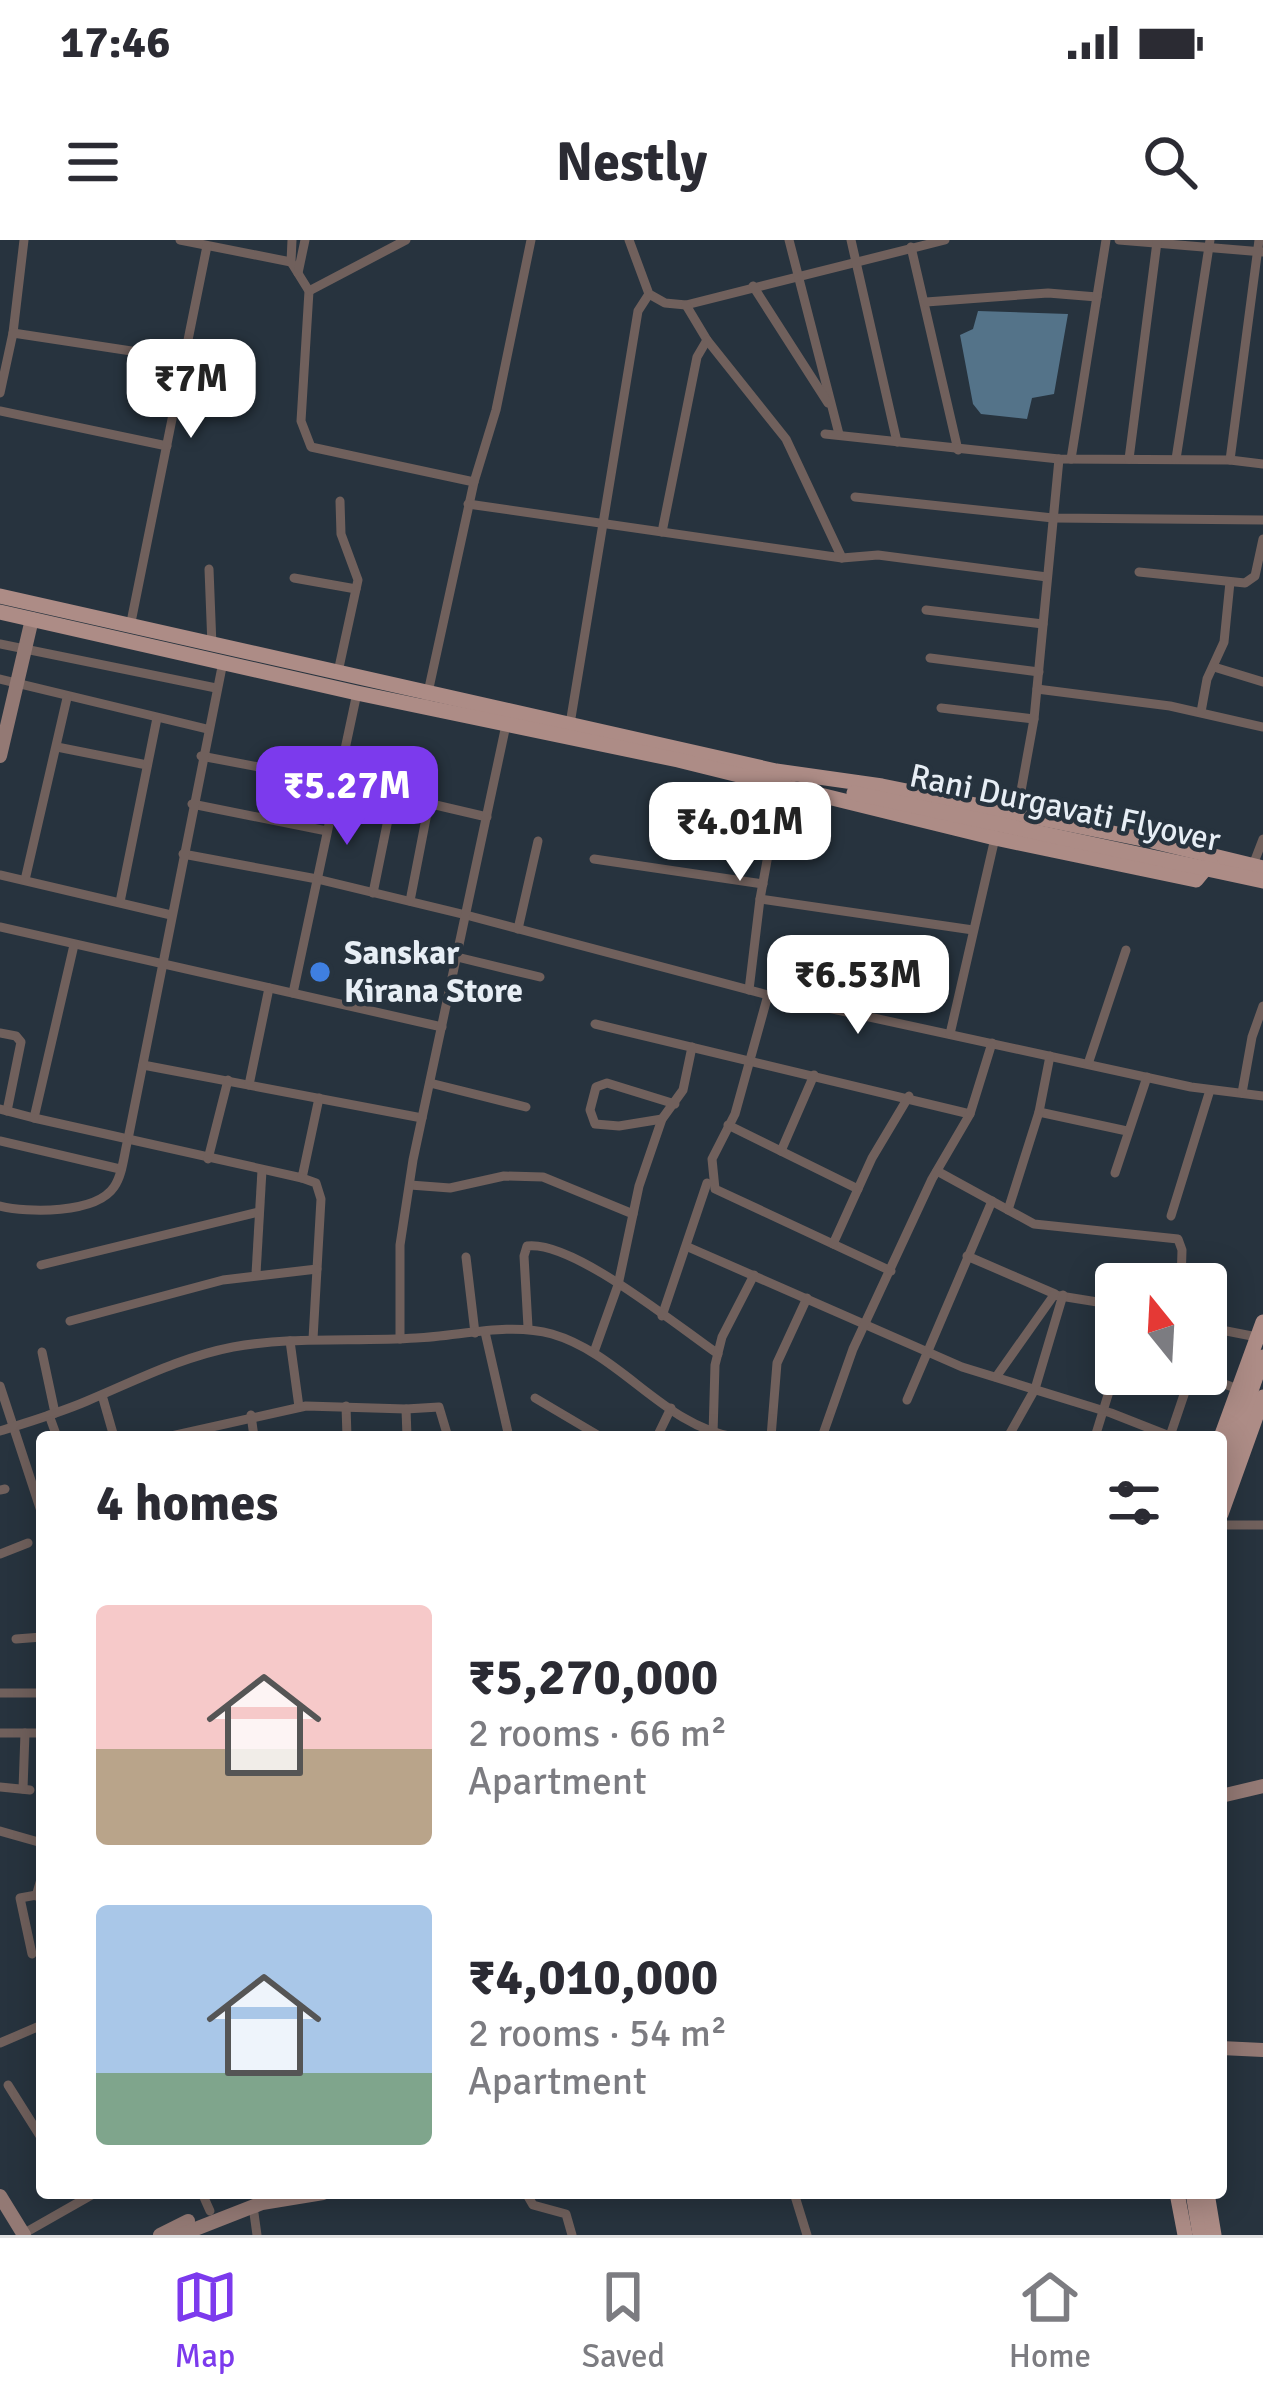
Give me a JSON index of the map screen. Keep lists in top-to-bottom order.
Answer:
{
  "streets": {
    "main road": ["Rani Durgavati Flyover"]
  },
  "places": ["Sanskar Kirana Store"],
  "north": "top",
  "page": {
    "status": "17:46",
    "header": "Nestly",
    "price": [
      "₹7M",
      "₹5.27M",
      "₹4.01M",
      "₹6.53M"
    ],
    "heading": "4 homes",
    "list": [
      {
        "name": "₹5,270,000",
        "note": "2 rooms · 66 m² · Apartment"
      },
      {
        "name": "₹4,010,000",
        "note": "2 rooms · 54 m² · Apartment"
      }
    ],
    "tabs": ["Map", "Saved", "Home"]
  }
}
